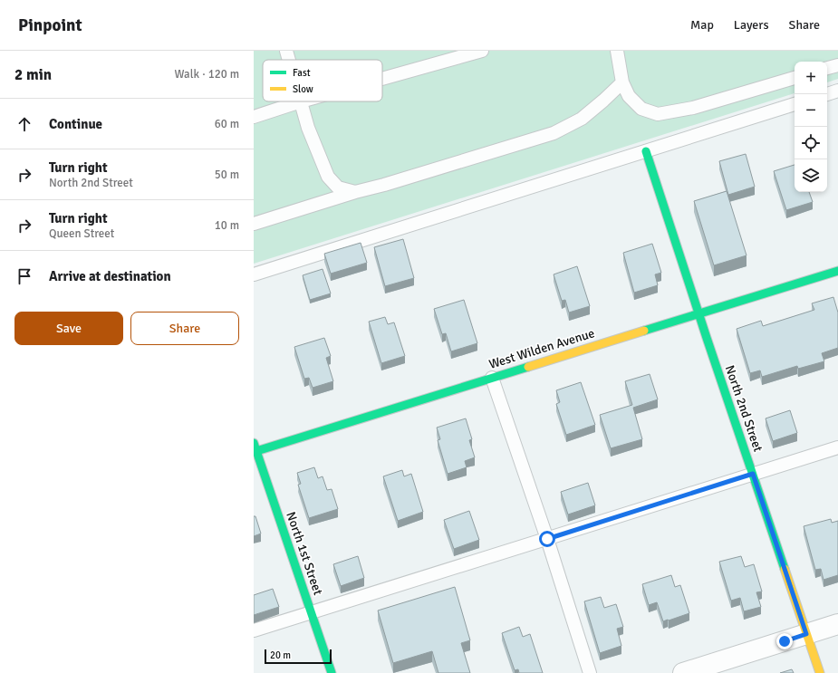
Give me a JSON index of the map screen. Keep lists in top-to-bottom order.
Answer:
{
  "streets": {
    "street": ["West Wilden Avenue", "North 2nd Street", "North 1st Street"]
  },
  "crossings": [
    ["West Wilden Avenue", "North 2nd Street"],
    ["West Wilden Avenue", "North 1st Street"]
  ],
  "legend": ["Fast", "Slow"],
  "scale_bar": "20 m",
  "page": {
    "header": "Pinpoint",
    "nav": ["Map", "Layers", "Share"],
    "heading": ["2 min", "Walk · 120 m"],
    "map_buttons": ["+", "−"],
    "list": [
      ["Continue", "60 m"],
      ["Turn right", "North 2nd Street", "50 m"],
      ["Turn right", "Queen Street", "10 m"],
      "Arrive at destination"
    ],
    "buttons": ["Save", "Share"],
    "scale": "20 m"
  }
}
